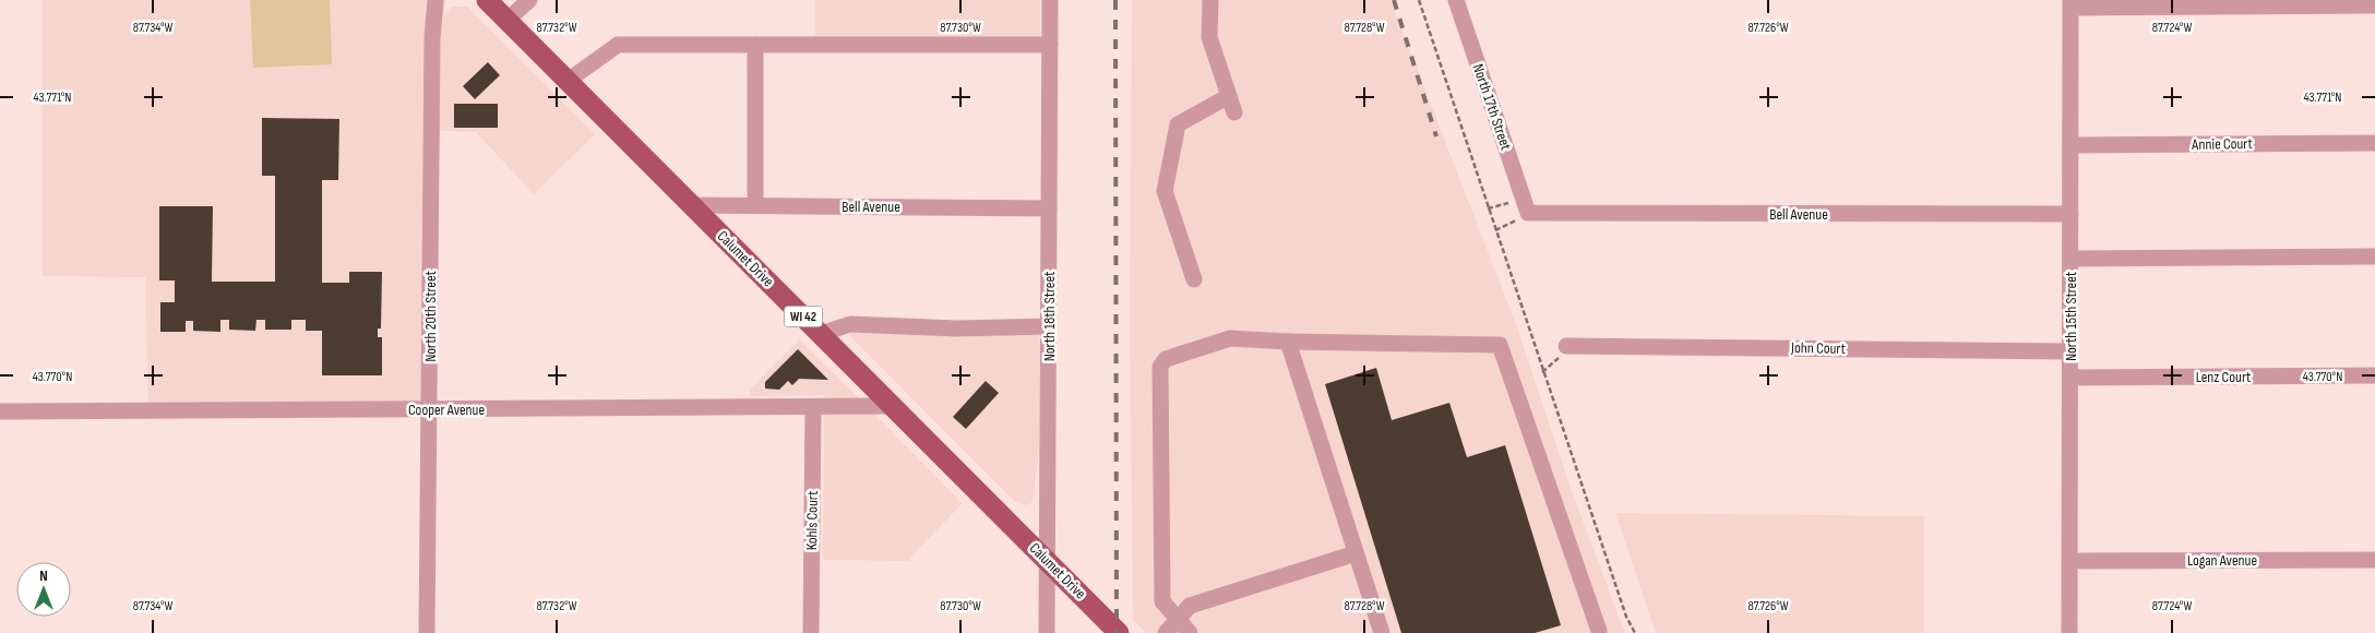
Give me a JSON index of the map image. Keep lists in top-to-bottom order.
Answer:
{
  "streets": {
    "main road": ["Calumet Drive", "WI 42"],
    "street": [
      "North 17th Street",
      "Annie Court",
      "Bell Avenue",
      "North 20th Street",
      "North 18th Street",
      "North 15th Street",
      "John Court",
      "Lenz Court",
      "Cooper Avenue",
      "Kohls Court",
      "Logan Avenue"
    ]
  },
  "crossings": [
    ["North 17th Street", "Bell Avenue"],
    ["Annie Court", "North 15th Street"],
    ["Bell Avenue", "Calumet Drive"],
    ["Bell Avenue", "North 18th Street"],
    ["Bell Avenue", "North 15th Street"],
    ["Calumet Drive", "North 18th Street"],
    ["Calumet Drive", "Cooper Avenue"],
    ["North 20th Street", "Cooper Avenue"],
    ["North 15th Street", "John Court"],
    ["North 15th Street", "Lenz Court"],
    ["North 15th Street", "Logan Avenue"],
    ["Cooper Avenue", "Kohls Court"]
  ],
  "north": "top",
  "coordinates": [
    "87.734°W",
    "87.732°W",
    "87.730°W",
    "87.728°W",
    "87.726°W",
    "87.724°W",
    "43.771°N",
    "43.770°N"
  ]
}
